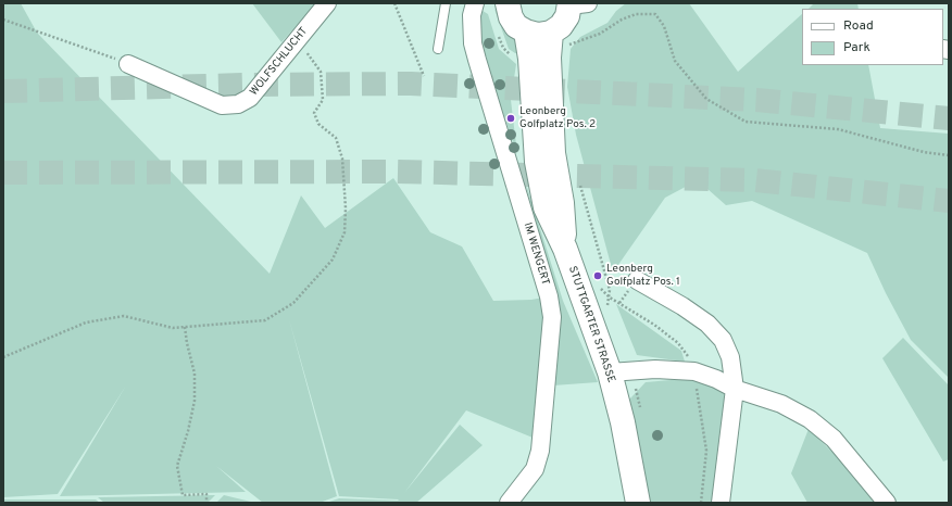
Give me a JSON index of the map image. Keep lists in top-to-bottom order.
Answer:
{
  "streets": {
    "main road": ["STUTTGARTER STRASSE"],
    "street": ["WOLFSCHLUCHT", "IM WENGERT"]
  },
  "places": ["Leonberg Golfplatz Pos. 2", "Leonberg Golfplatz Pos. 1"],
  "legend": ["Road", "Park"]
}
